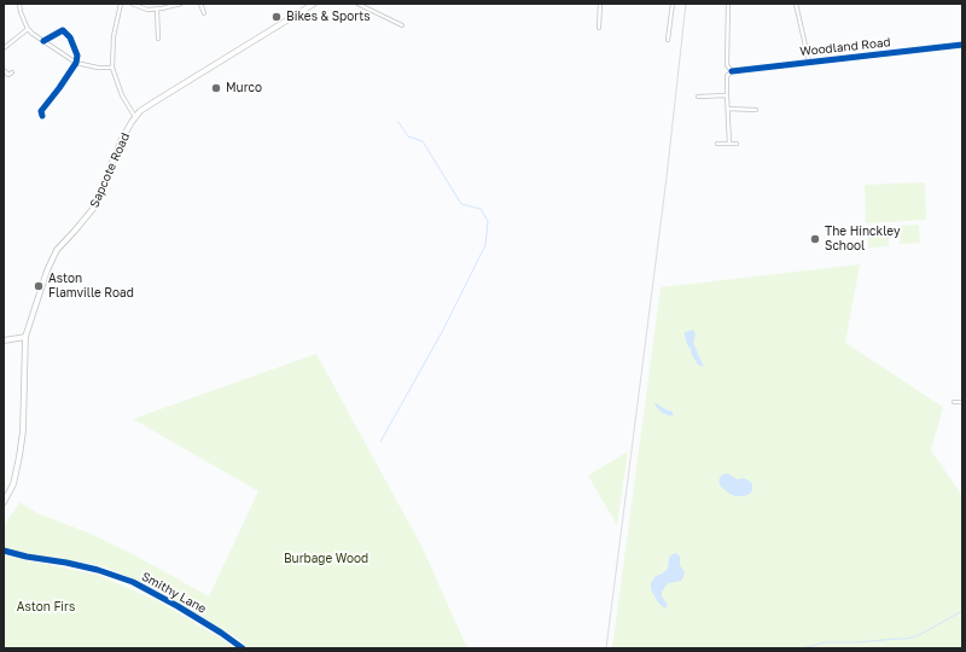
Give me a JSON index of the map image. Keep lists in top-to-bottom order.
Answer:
{
  "streets": {
    "main road": ["Sapcote Road"],
    "street": ["Woodland Road", "Smithy Lane"]
  },
  "parks": ["Burbage Wood", "Aston Firs"],
  "places": [
    "Bikes & Sports",
    "Murco",
    "The Hinckley School",
    "Aston Flamville Road"
  ]
}
